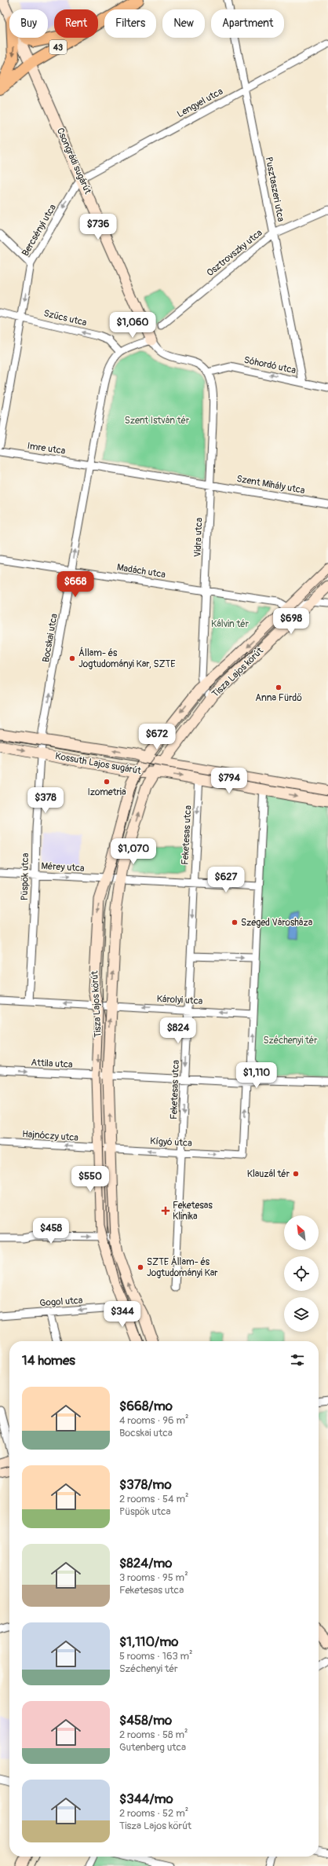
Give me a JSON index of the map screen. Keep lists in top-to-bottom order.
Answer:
{
  "streets": {
    "main road": ["43"],
    "street": [
      "Lengyel utca",
      "Csongrádi sugárút",
      "Pusztaszeri utca",
      "Bercsényi utca",
      "Osztrovszky utca",
      "Szűcs utca",
      "Sóhordó utca",
      "Imre utca",
      "Szent Mihály utca",
      "Vidra utca",
      "Madách utca",
      "Bocskai utca",
      "Tisza Lajos körút",
      "Kossuth Lajos sugárút",
      "Feketesas utca",
      "Mérey utca",
      "Püspök utca",
      "Károlyi utca",
      "Attila utca",
      "Hajnóczy utca",
      "Kígyó utca",
      "Gogol utca"
    ]
  },
  "crossings": [
    ["43", "Csongrádi sugárút"],
    ["Lengyel utca", "Csongrádi sugárút"],
    ["Lengyel utca", "Pusztaszeri utca"],
    ["Lengyel utca", "Bercsényi utca"],
    ["Csongrádi sugárút", "Bercsényi utca"],
    ["Pusztaszeri utca", "Osztrovszky utca"],
    ["Pusztaszeri utca", "Sóhordó utca"],
    ["Bercsényi utca", "Szűcs utca"],
    ["Imre utca", "Bocskai utca"],
    ["Szent Mihály utca", "Vidra utca"],
    ["Vidra utca", "Madách utca"],
    ["Madách utca", "Bocskai utca"],
    ["Bocskai utca", "Kossuth Lajos sugárút"],
    ["Tisza Lajos körút", "Kossuth Lajos sugárút"],
    ["Tisza Lajos körút", "Mérey utca"],
    ["Tisza Lajos körút", "Károlyi utca"],
    ["Tisza Lajos körút", "Attila utca"],
    ["Tisza Lajos körút", "Hajnóczy utca"],
    ["Tisza Lajos körút", "Kígyó utca"],
    ["Tisza Lajos körút", "Gogol utca"],
    ["Kossuth Lajos sugárút", "Feketesas utca"],
    ["Kossuth Lajos sugárút", "Püspök utca"],
    ["Feketesas utca", "Mérey utca"],
    ["Feketesas utca", "Károlyi utca"],
    ["Feketesas utca", "Attila utca"],
    ["Feketesas utca", "Kígyó utca"],
    ["Mérey utca", "Püspök utca"],
    ["Püspök utca", "Károlyi utca"],
    ["Attila utca", "Kígyó utca"],
    ["Hajnóczy utca", "Kígyó utca"]
  ],
  "one_way": [
    "Bercsényi utca",
    "Szűcs utca",
    "Sóhordó utca",
    "Bocskai utca",
    "Feketesas utca",
    "Károlyi utca",
    "Attila utca",
    "Hajnóczy utca",
    "Gogol utca"
  ],
  "parks": ["Szent István tér", "Kálvin tér", "Széchenyi tér"],
  "places": {
    "other": [
      "Állam- és Jogtudományi Kar, SZTE",
      "Anna Fürdő",
      "Izometria",
      "Szeged Városháza",
      "Klauzál tér",
      "SZTE Állam- és Jogtudományi Kar"
    ],
    "health": ["Feketesas Klinika"]
  },
  "north": "top left",
  "page": {
    "chip": [
      "Buy",
      "Rent",
      "Filters",
      "New",
      "Apartment"
    ],
    "price": [
      "$736",
      "$1,060",
      "$668",
      "$698",
      "$672",
      "$794",
      "$378",
      "$1,070",
      "$627",
      "$824",
      "$1,110",
      "$550",
      "$458",
      "$344"
    ],
    "heading": "14 homes",
    "list": [
      {
        "name": "$668/mo",
        "note": "4 rooms · 96 m² · Bocskai utca"
      },
      {
        "name": "$378/mo",
        "note": "2 rooms · 54 m² · Püspök utca"
      },
      {
        "name": "$824/mo",
        "note": "3 rooms · 95 m² · Feketesas utca"
      },
      {
        "name": "$1,110/mo",
        "note": "5 rooms · 163 m² · Széchenyi tér"
      },
      {
        "name": "$458/mo",
        "note": "2 rooms · 58 m² · Gutenberg utca"
      },
      {
        "name": "$344/mo",
        "note": "2 rooms · 52 m² · Tisza Lajos körút"
      }
    ]
  }
}
